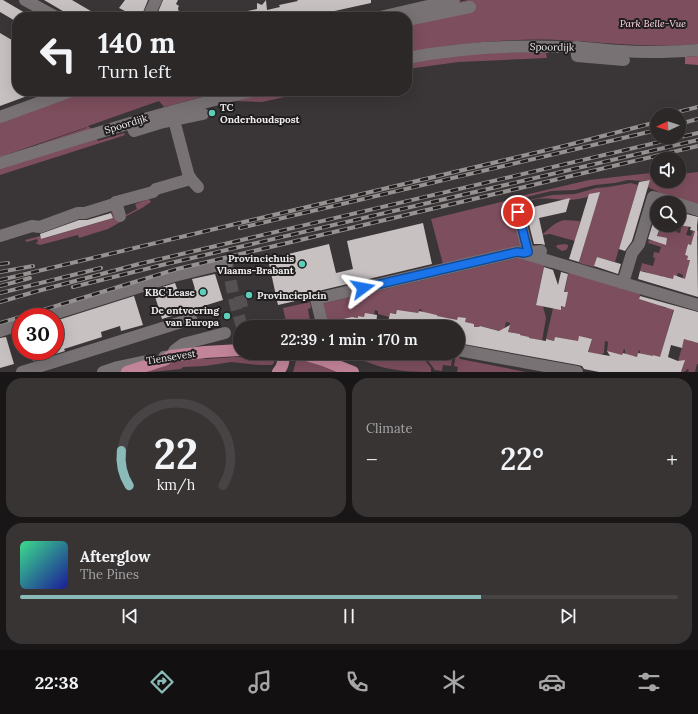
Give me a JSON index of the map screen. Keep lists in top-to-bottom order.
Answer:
{
  "streets": {
    "main road": ["Tiensevest"],
    "street": ["Spoordijk"]
  },
  "parks": ["Park Belle-Vue"],
  "places": [
    "TC Onderhoudspost",
    "Provinciehuis Vlaams-Brabant",
    "KBC Lease",
    "Provincieplein",
    "De ontvoering van Europa"
  ],
  "north": "left",
  "page": {
    "turn": ["140 m", "Turn left"],
    "limit": "30",
    "trip": "22:39 · 1 min · 170 m",
    "tile": "Climate",
    "heat": ["−", "22°", "+"],
    "song": ["Afterglow", "The Pines"],
    "tabs": "22:38",
    "gauge": ["22", "km/h"]
  }
}
